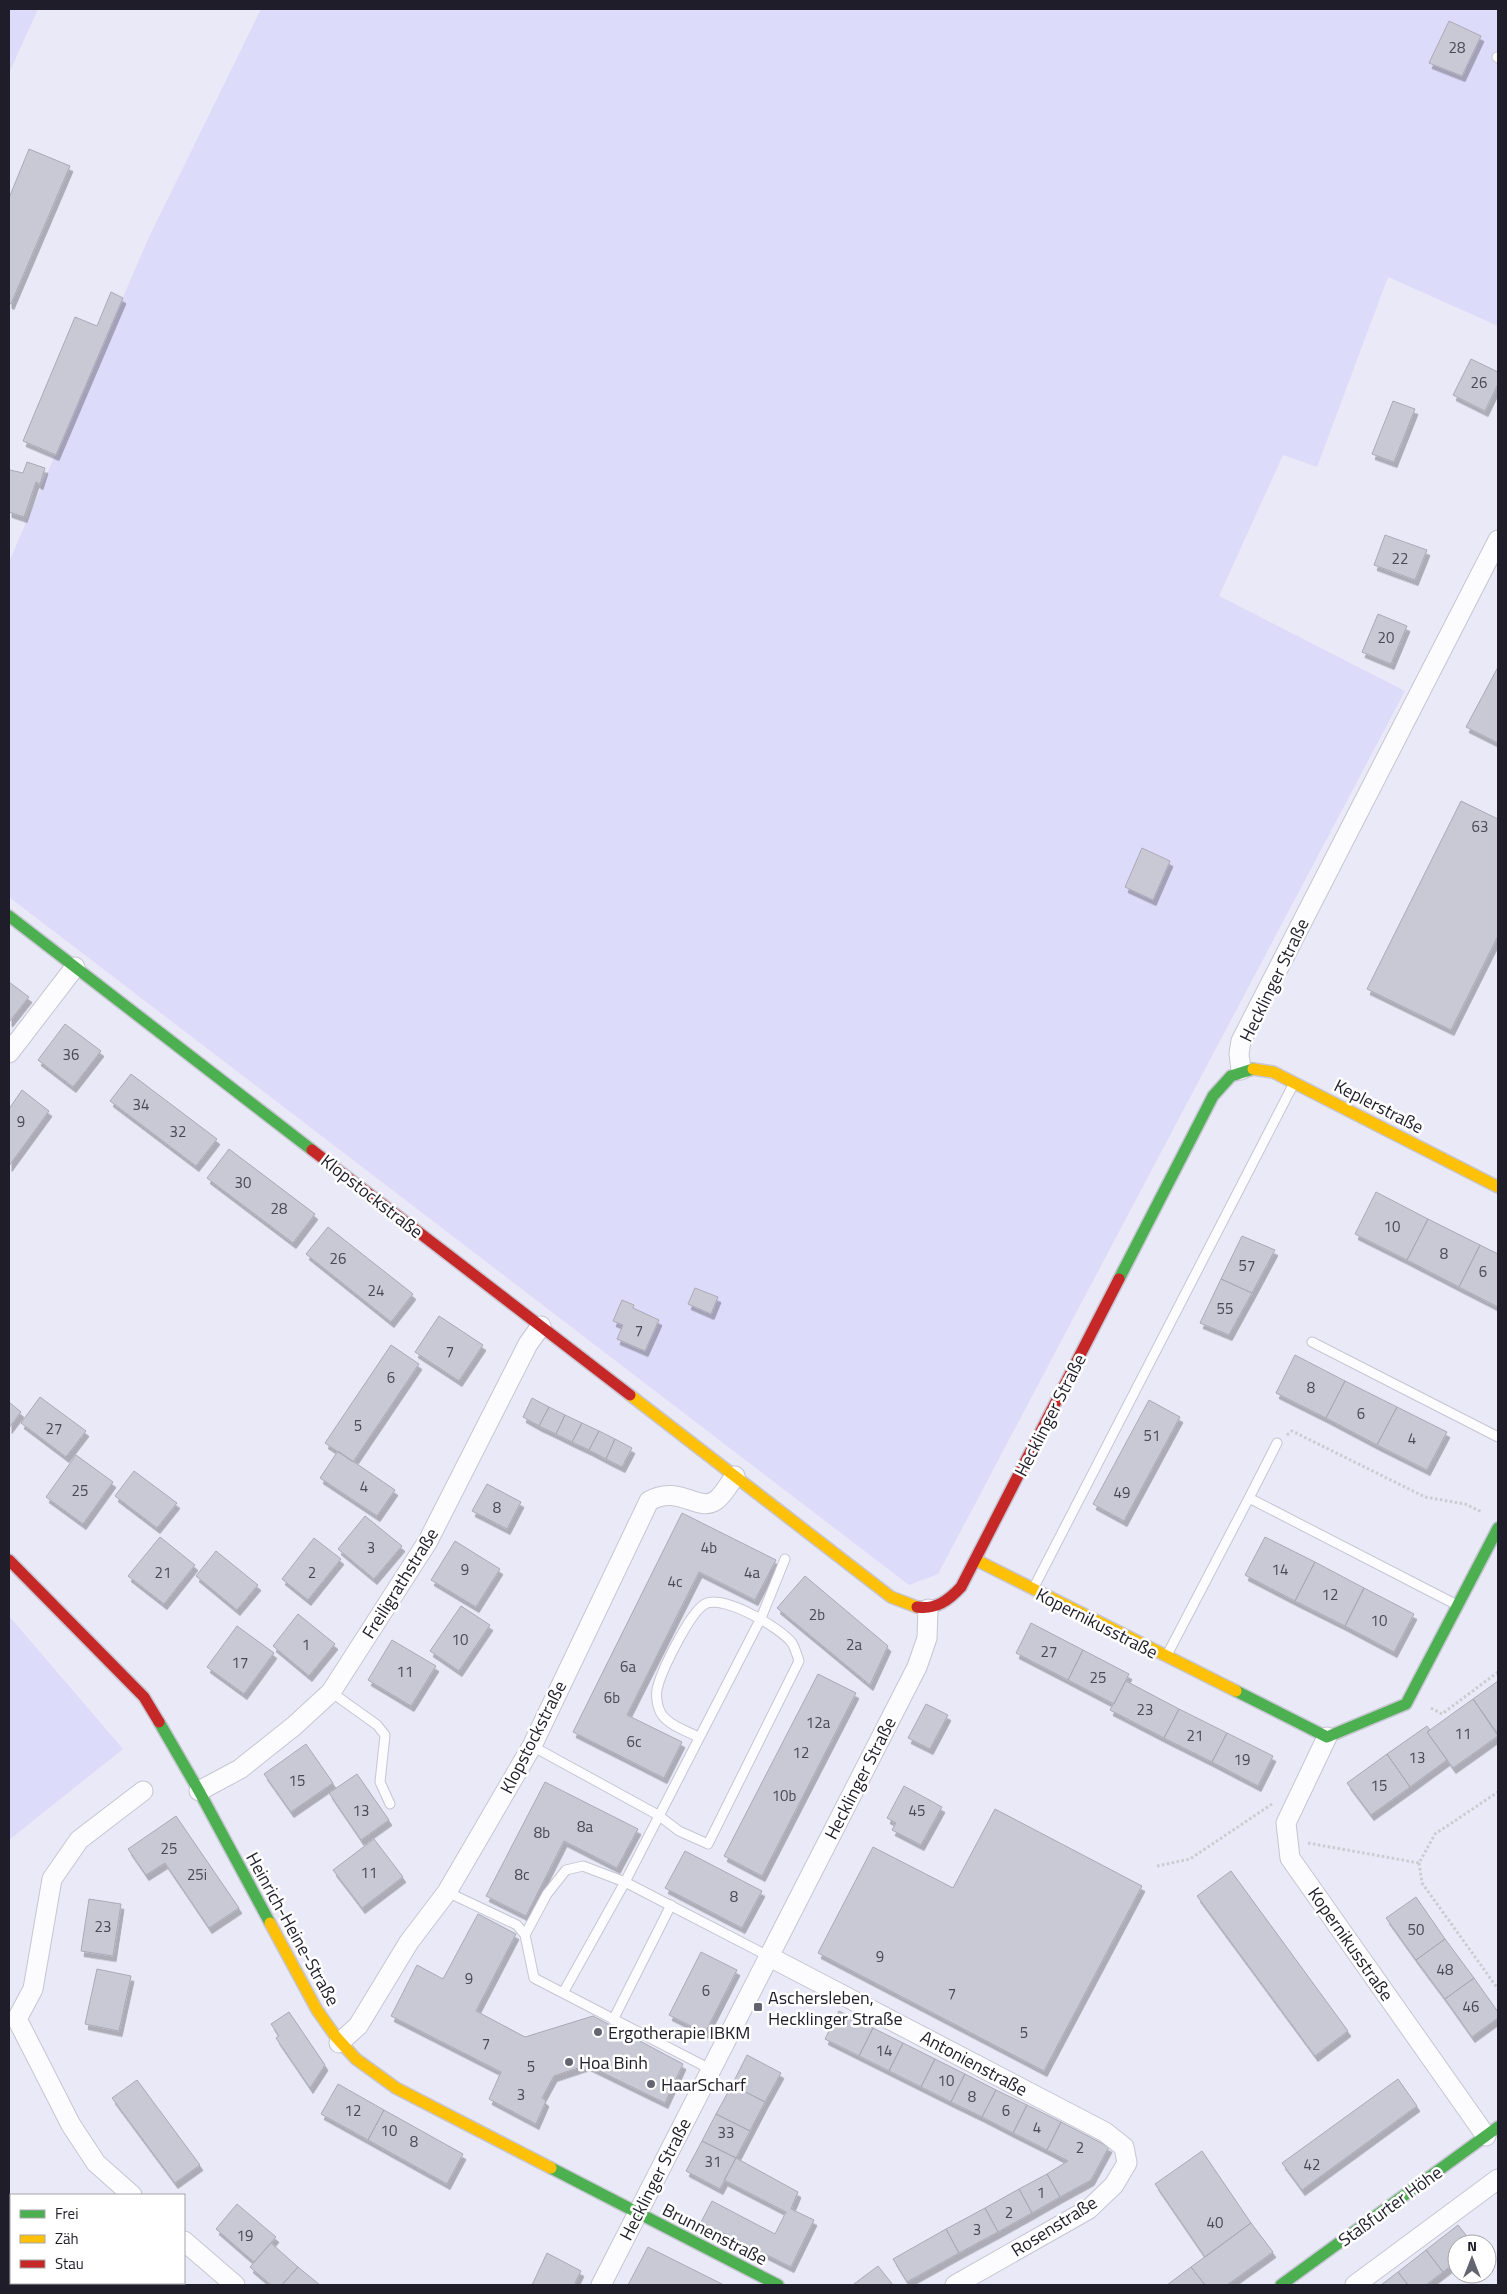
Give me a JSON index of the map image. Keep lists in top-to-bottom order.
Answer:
{
  "streets": {
    "street": [
      "Hecklinger Straße",
      "Keplerstraße",
      "Klopstockstraße",
      "Freiligrathstraße",
      "Kopernikusstraße",
      "Heinrich-Heine-Straße",
      "Antonienstraße",
      "Staßfurter Höhe",
      "Rosenstraße",
      "Brunnenstraße"
    ]
  },
  "crossings": [
    ["Hecklinger Straße", "Keplerstraße"],
    ["Hecklinger Straße", "Klopstockstraße"],
    ["Hecklinger Straße", "Kopernikusstraße"],
    ["Hecklinger Straße", "Heinrich-Heine-Straße"],
    ["Hecklinger Straße", "Antonienstraße"],
    ["Hecklinger Straße", "Brunnenstraße"],
    ["Klopstockstraße", "Freiligrathstraße"],
    ["Klopstockstraße", "Heinrich-Heine-Straße"],
    ["Freiligrathstraße", "Heinrich-Heine-Straße"],
    ["Kopernikusstraße", "Staßfurter Höhe"],
    ["Heinrich-Heine-Straße", "Brunnenstraße"],
    ["Antonienstraße", "Rosenstraße"]
  ],
  "places": {
    "transit": ["Aschersleben, Hecklinger Straße"],
    "other": ["Ergotherapie IBKM", "Hoa Binh", "HaarScharf"]
  },
  "house_numbers": [
    "28",
    "26",
    "22",
    "20",
    "63",
    "36",
    "34",
    "9",
    "32",
    "30",
    "28",
    "10",
    "8",
    "26",
    "57",
    "6",
    "24",
    "55",
    "7",
    "7",
    "6",
    "8",
    "6",
    "5",
    "27",
    "51",
    "4",
    "4",
    "25",
    "49",
    "8",
    "3",
    "4b",
    "9",
    "14",
    "21",
    "2",
    "4a",
    "4c",
    "12",
    "2b",
    "10",
    "10",
    "1",
    "2a",
    "27",
    "17",
    "6a",
    "11",
    "25",
    "6b",
    "23",
    "12a",
    "11",
    "21",
    "6c",
    "12",
    "13",
    "19",
    "15",
    "15",
    "10b",
    "13",
    "45",
    "8a",
    "8b",
    "25",
    "11",
    "25i",
    "8c",
    "8",
    "23",
    "50",
    "9",
    "48",
    "9",
    "6",
    "7",
    "46",
    "5",
    "7",
    "14",
    "5",
    "10",
    "3",
    "8",
    "12",
    "6",
    "4",
    "10",
    "33",
    "8",
    "2",
    "31",
    "42",
    "1",
    "2",
    "40",
    "3",
    "19"
  ],
  "legend": ["Frei", "Zäh", "Stau"],
  "north": "top"
}
